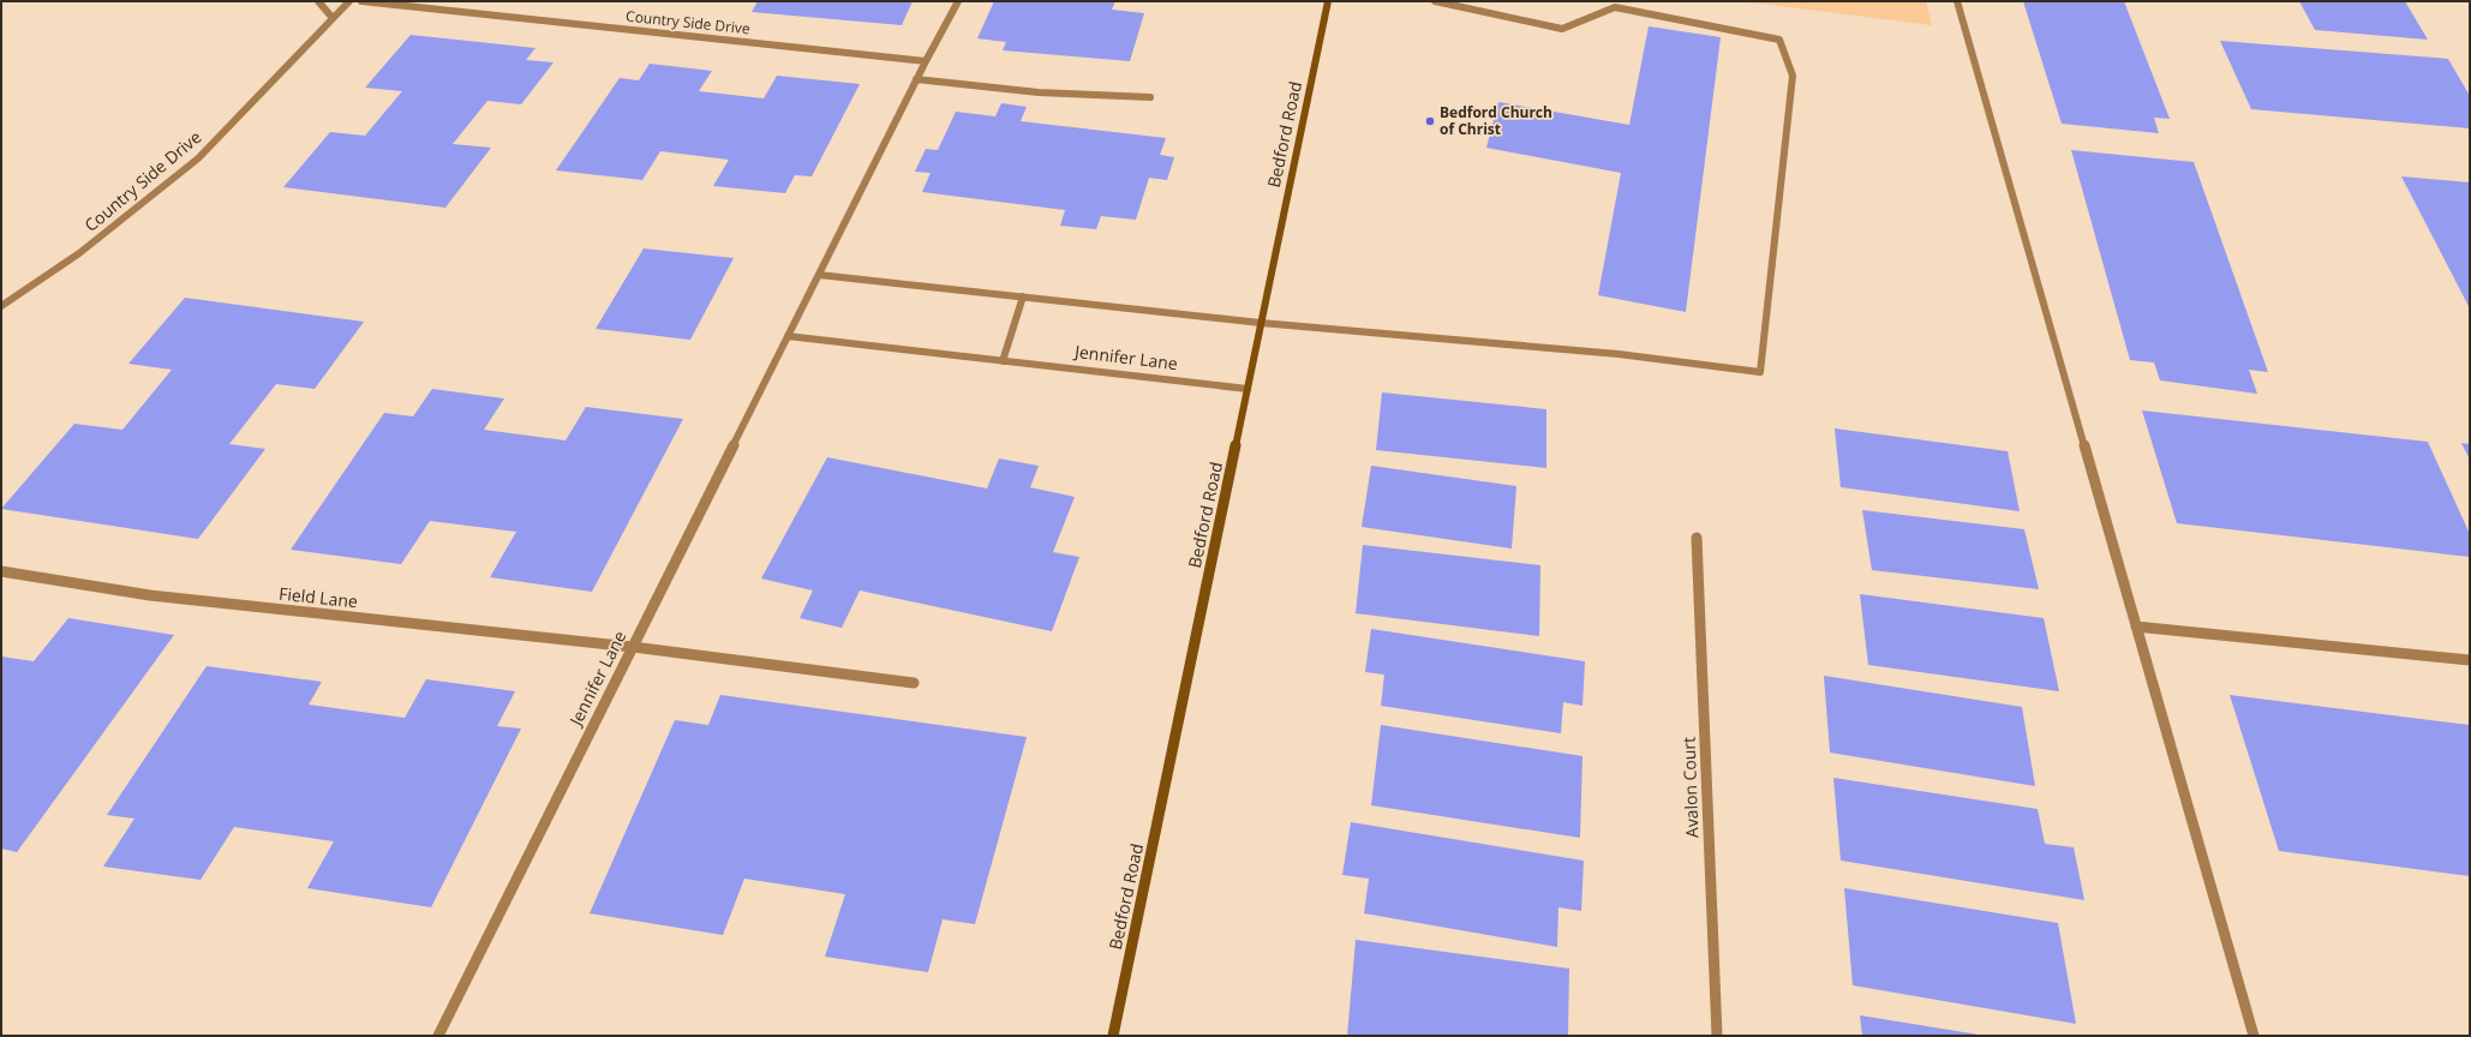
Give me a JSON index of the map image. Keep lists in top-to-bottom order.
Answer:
{
  "streets": {
    "main road": ["Bedford Road"],
    "street": [
      "Country Side Drive",
      "Jennifer Lane",
      "Field Lane",
      "Avalon Court"
    ]
  },
  "crossings": [
    ["Country Side Drive", "Jennifer Lane"],
    ["Bedford Road", "Jennifer Lane"],
    ["Jennifer Lane", "Field Lane"]
  ],
  "places": ["Bedford Church of Christ"]
}
